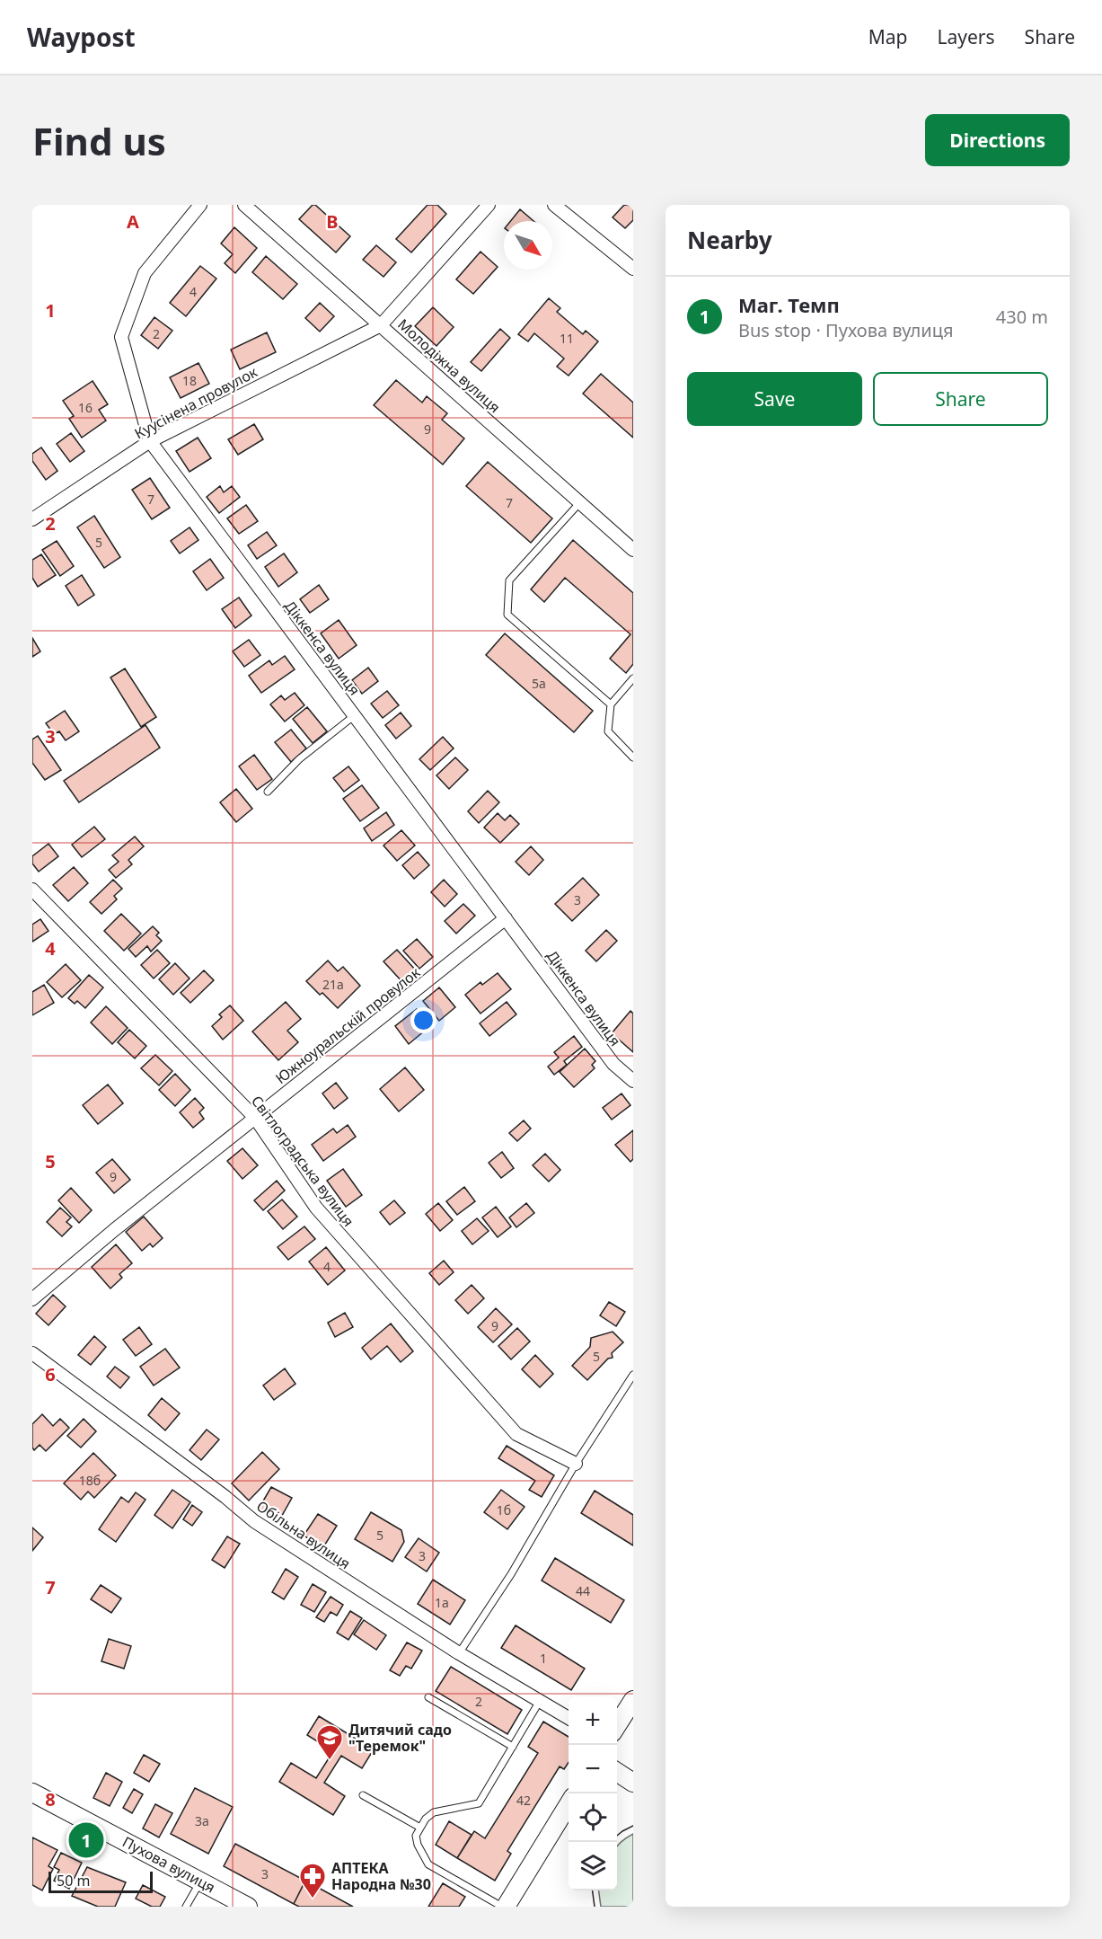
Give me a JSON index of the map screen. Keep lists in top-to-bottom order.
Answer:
{
  "streets": {
    "main road": ["Пухова вулиця"],
    "street": [
      "Молодіжна вулиця",
      "Куусінена провулок",
      "Діккенса вулиця",
      "Южноуральскій провулок",
      "Світлоградська вулиця",
      "Обільна вулиця"
    ]
  },
  "crossings": [
    ["Молодіжна вулиця", "Куусінена провулок"],
    ["Куусінена провулок", "Діккенса вулиця"],
    ["Діккенса вулиця", "Южноуральскій провулок"],
    ["Южноуральскій провулок", "Світлоградська вулиця"]
  ],
  "places": {
    "school or university": ["Дитячий садо \"Теремок\""],
    "pharmacy": ["АПТЕКА Народна №30"]
  },
  "house_numbers": [
    "4",
    "2",
    "11",
    "18",
    "16",
    "9",
    "7",
    "7",
    "5",
    "5а",
    "3",
    "21а",
    "9",
    "4",
    "9",
    "5",
    "18б",
    "1б",
    "5",
    "3",
    "44",
    "1а",
    "1",
    "2",
    "42",
    "3а",
    "3"
  ],
  "scale_bar": "50 m",
  "north": "bottom right",
  "page": {
    "header": "Waypost",
    "nav": ["Map", "Layers", "Share"],
    "buttons": [
      "Directions",
      ["Save", "Share"]
    ],
    "title": "Find us",
    "heading": "Nearby",
    "list": [
      {
        "mark": "1",
        "name": "Маг. Темп",
        "note": "Bus stop · Пухова вулиця",
        "value": "430 m"
      }
    ],
    "map_buttons": ["+", "−"],
    "pins": "1",
    "scale": "50 m"
  },
  "grid": {
    "columns": ["A", "B"],
    "rows": [
      "1",
      "2",
      "3",
      "4",
      "5",
      "6",
      "7",
      "8"
    ]
  }
}
